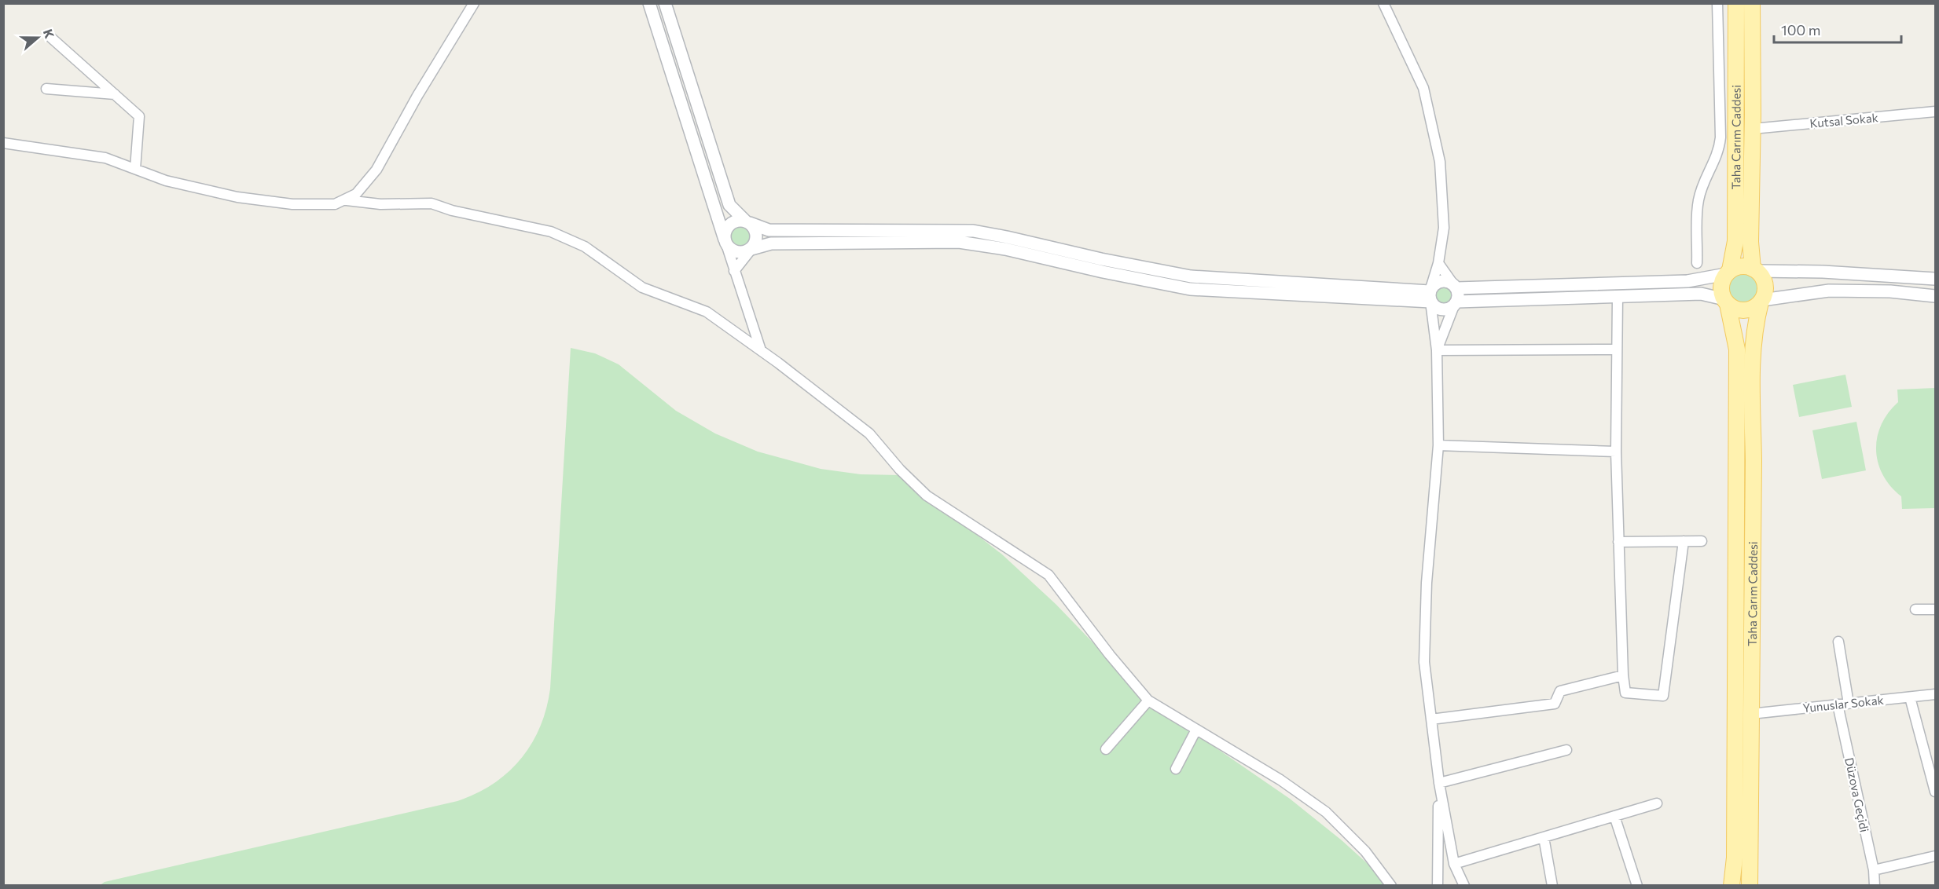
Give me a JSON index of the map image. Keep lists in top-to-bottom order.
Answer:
{
  "streets": {
    "main road": ["Taha Carım Caddesi"],
    "street": ["Kutsal Sokak", "Yunuslar Sokak", "Düzova Geçidi"]
  },
  "crossings": [
    ["Kutsal Sokak", "Taha Carım Caddesi"],
    ["Taha Carım Caddesi", "Yunuslar Sokak"],
    ["Yunuslar Sokak", "Düzova Geçidi"]
  ],
  "scale_bar": "100 m",
  "north": "right"
}
